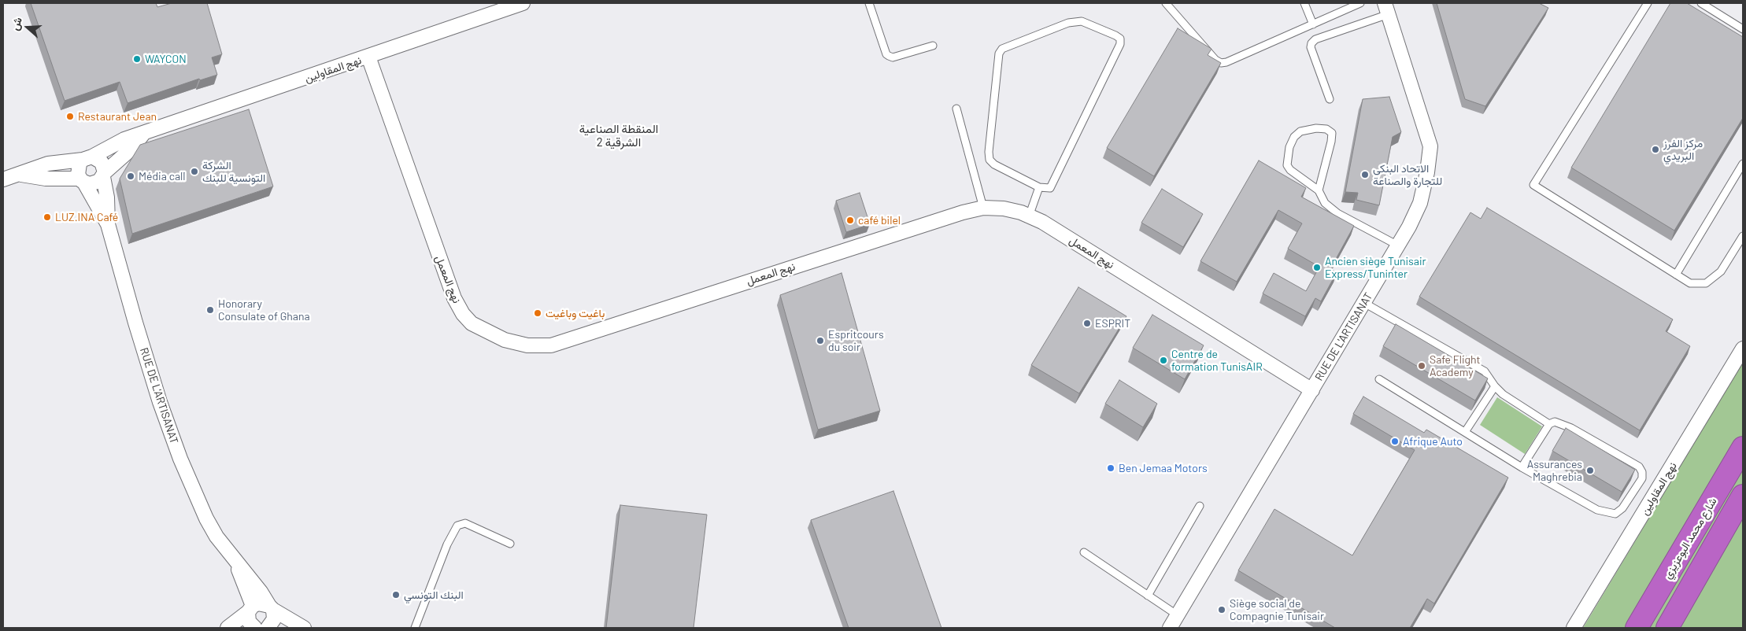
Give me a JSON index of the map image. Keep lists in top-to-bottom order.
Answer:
{
  "streets": {
    "highway": ["شارع محمد البوعزيزي"],
    "street": ["نهج المقاولين", "نهج المعمل", "RUE DE L'ARTISANAT"]
  },
  "crossings": [
    ["نهج المقاولين", "نهج المعمل"],
    ["نهج المقاولين", "RUE DE L'ARTISANAT"],
    ["نهج المعمل", "RUE DE L'ARTISANAT"]
  ],
  "districts": ["المنقطة الصناعية الشرقية 2"],
  "places": [
    "WAYCON",
    "Restaurant Jean",
    "مركز الفرز البريدي",
    "الشركة التونسية للبنك",
    "الاتحاد البنكي للتجارة والصناعة",
    "Média call",
    "LUZ.INA Café",
    "café bilel",
    "Ancien siège Tunisair Express/Tuninter",
    "Honorary Consulate of Ghana",
    "باغيت وباغيت",
    "ESPRIT",
    "Espritcours du soir",
    "Centre de formation TunisAIR",
    "Safe Flight Academy",
    "Afrique Auto",
    "Ben Jemaa Motors",
    "Assurances Maghrebia",
    "البنك التونسي",
    "Siège social de Compagnie Tunisair"
  ],
  "north": "left"
}
